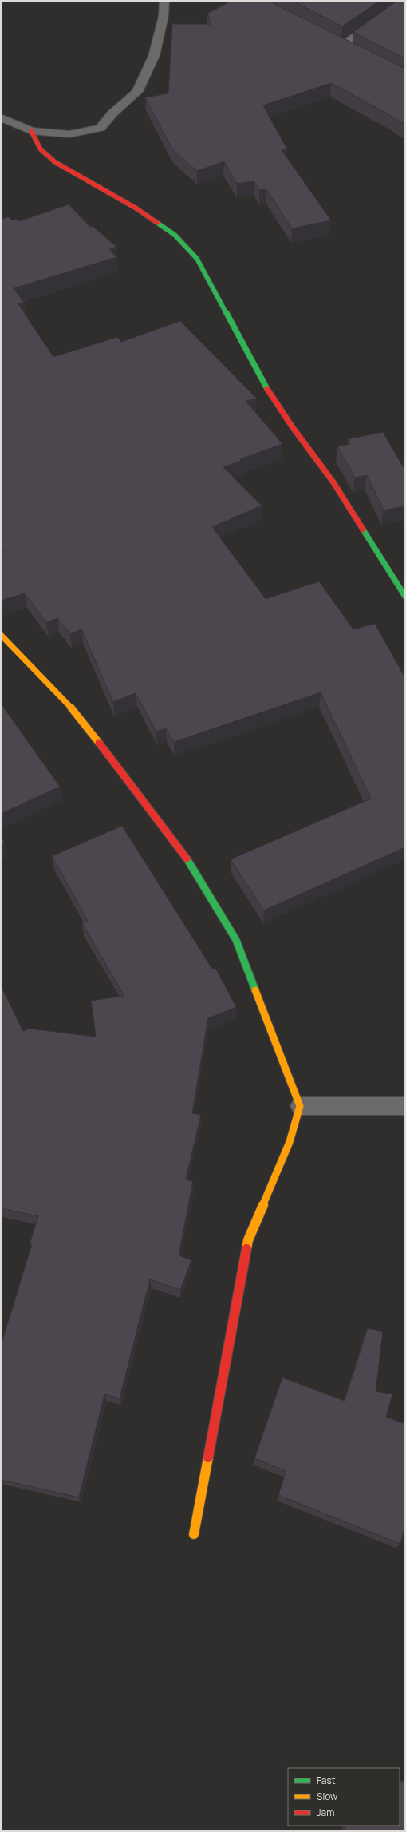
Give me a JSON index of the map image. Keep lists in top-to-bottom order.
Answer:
{
  "legend": ["Fast", "Slow", "Jam"]
}
